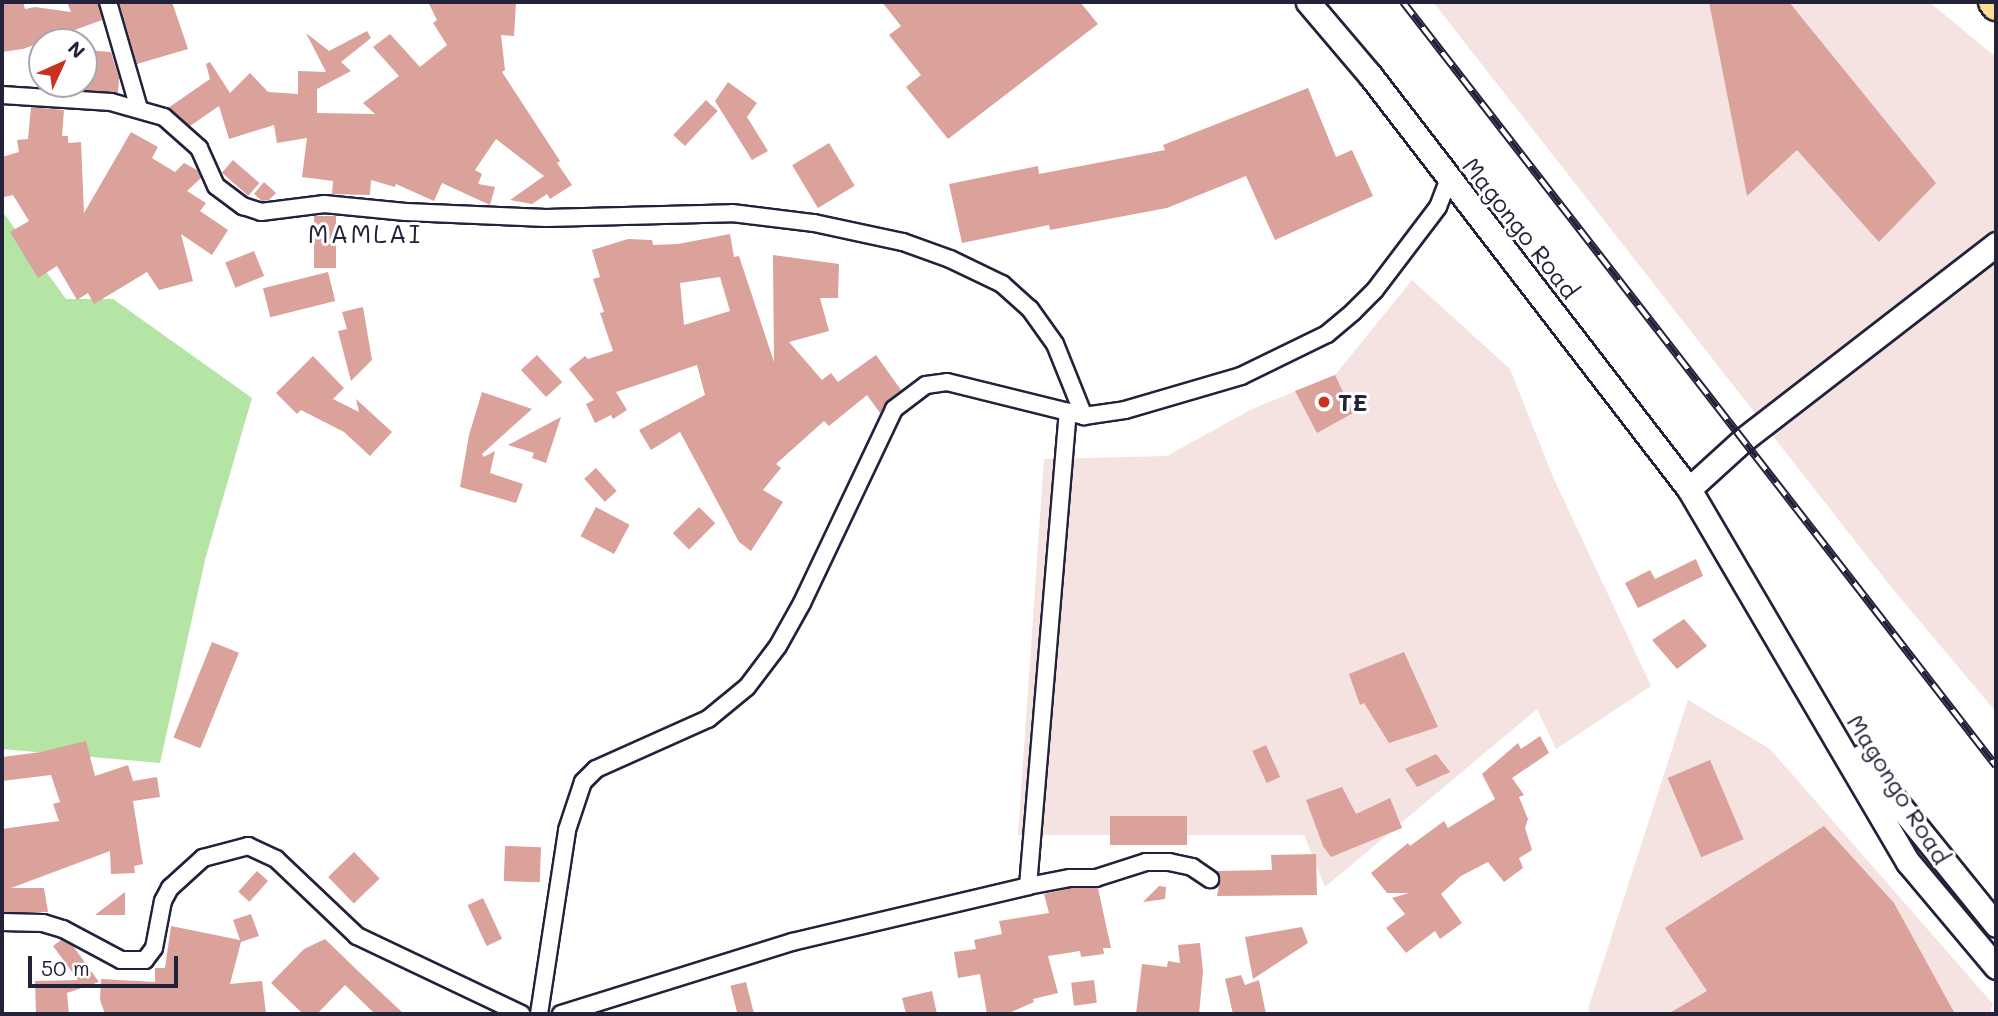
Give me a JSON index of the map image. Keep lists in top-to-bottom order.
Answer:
{
  "streets": {
    "main road": ["Magongo Road"]
  },
  "districts": ["MAMLAI"],
  "places": ["TE"],
  "scale_bar": "50 m",
  "north": "top right"
}
